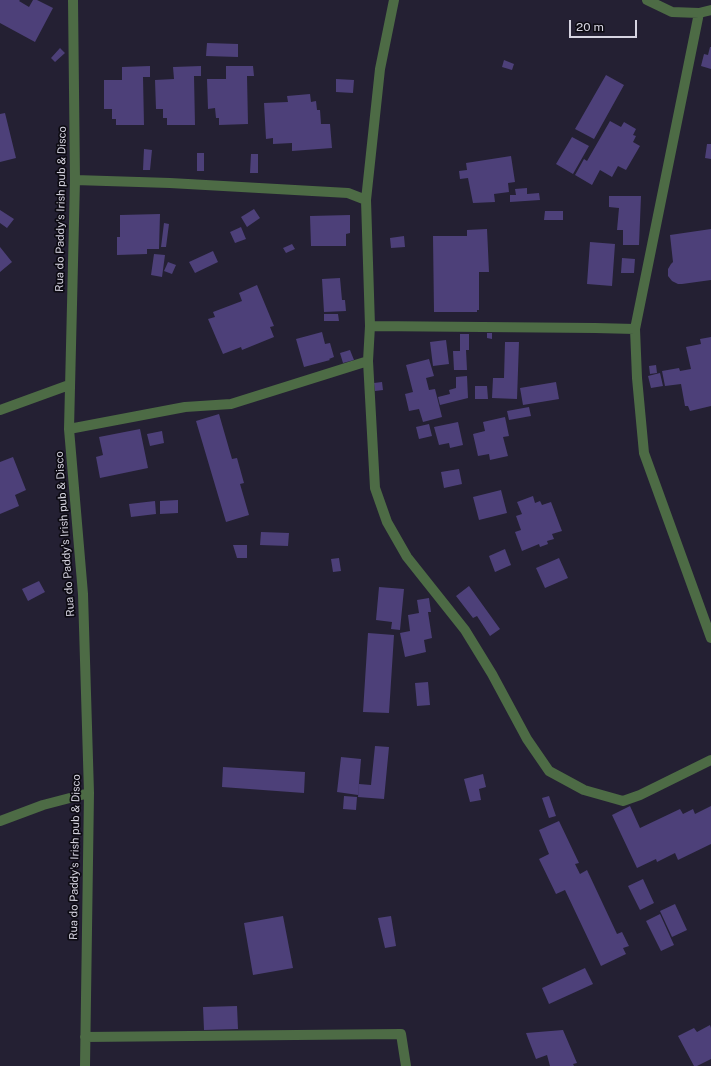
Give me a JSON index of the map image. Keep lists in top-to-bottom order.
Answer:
{
  "streets": {
    "street": ["Rua do Paddy's Irish pub & Disco"]
  },
  "scale_bar": "20 m"
}
